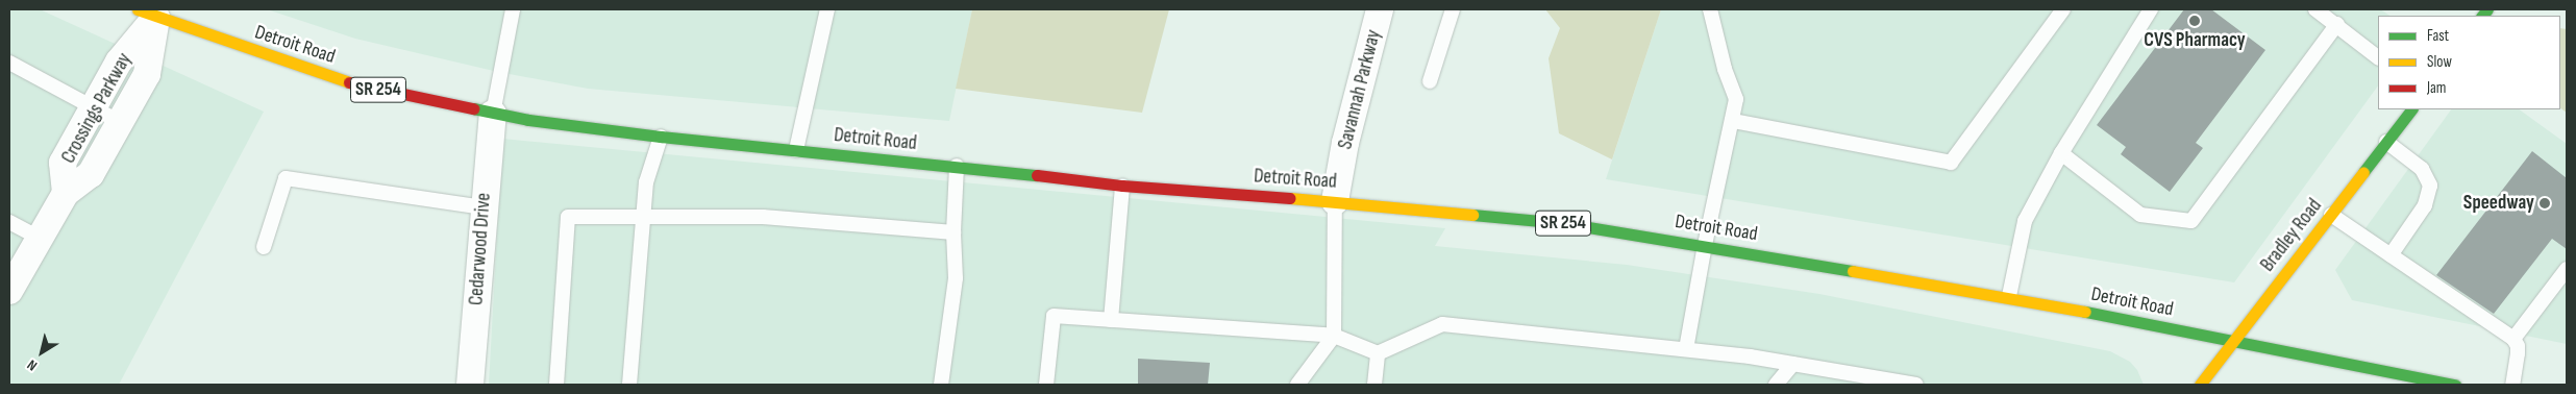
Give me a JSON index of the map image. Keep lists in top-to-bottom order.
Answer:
{
  "streets": {
    "main road": ["Detroit Road", "SR 254", "Bradley Road"],
    "street": ["Savannah Parkway", "Crossings Parkway", "Cedarwood Drive"]
  },
  "crossings": [
    ["Detroit Road", "Savannah Parkway"],
    ["Detroit Road", "Crossings Parkway"],
    ["Detroit Road", "Bradley Road"],
    ["Detroit Road", "Cedarwood Drive"]
  ],
  "places": ["CVS Pharmacy", "Speedway"],
  "legend": ["Fast", "Slow", "Jam"],
  "north": "bottom left"
}
